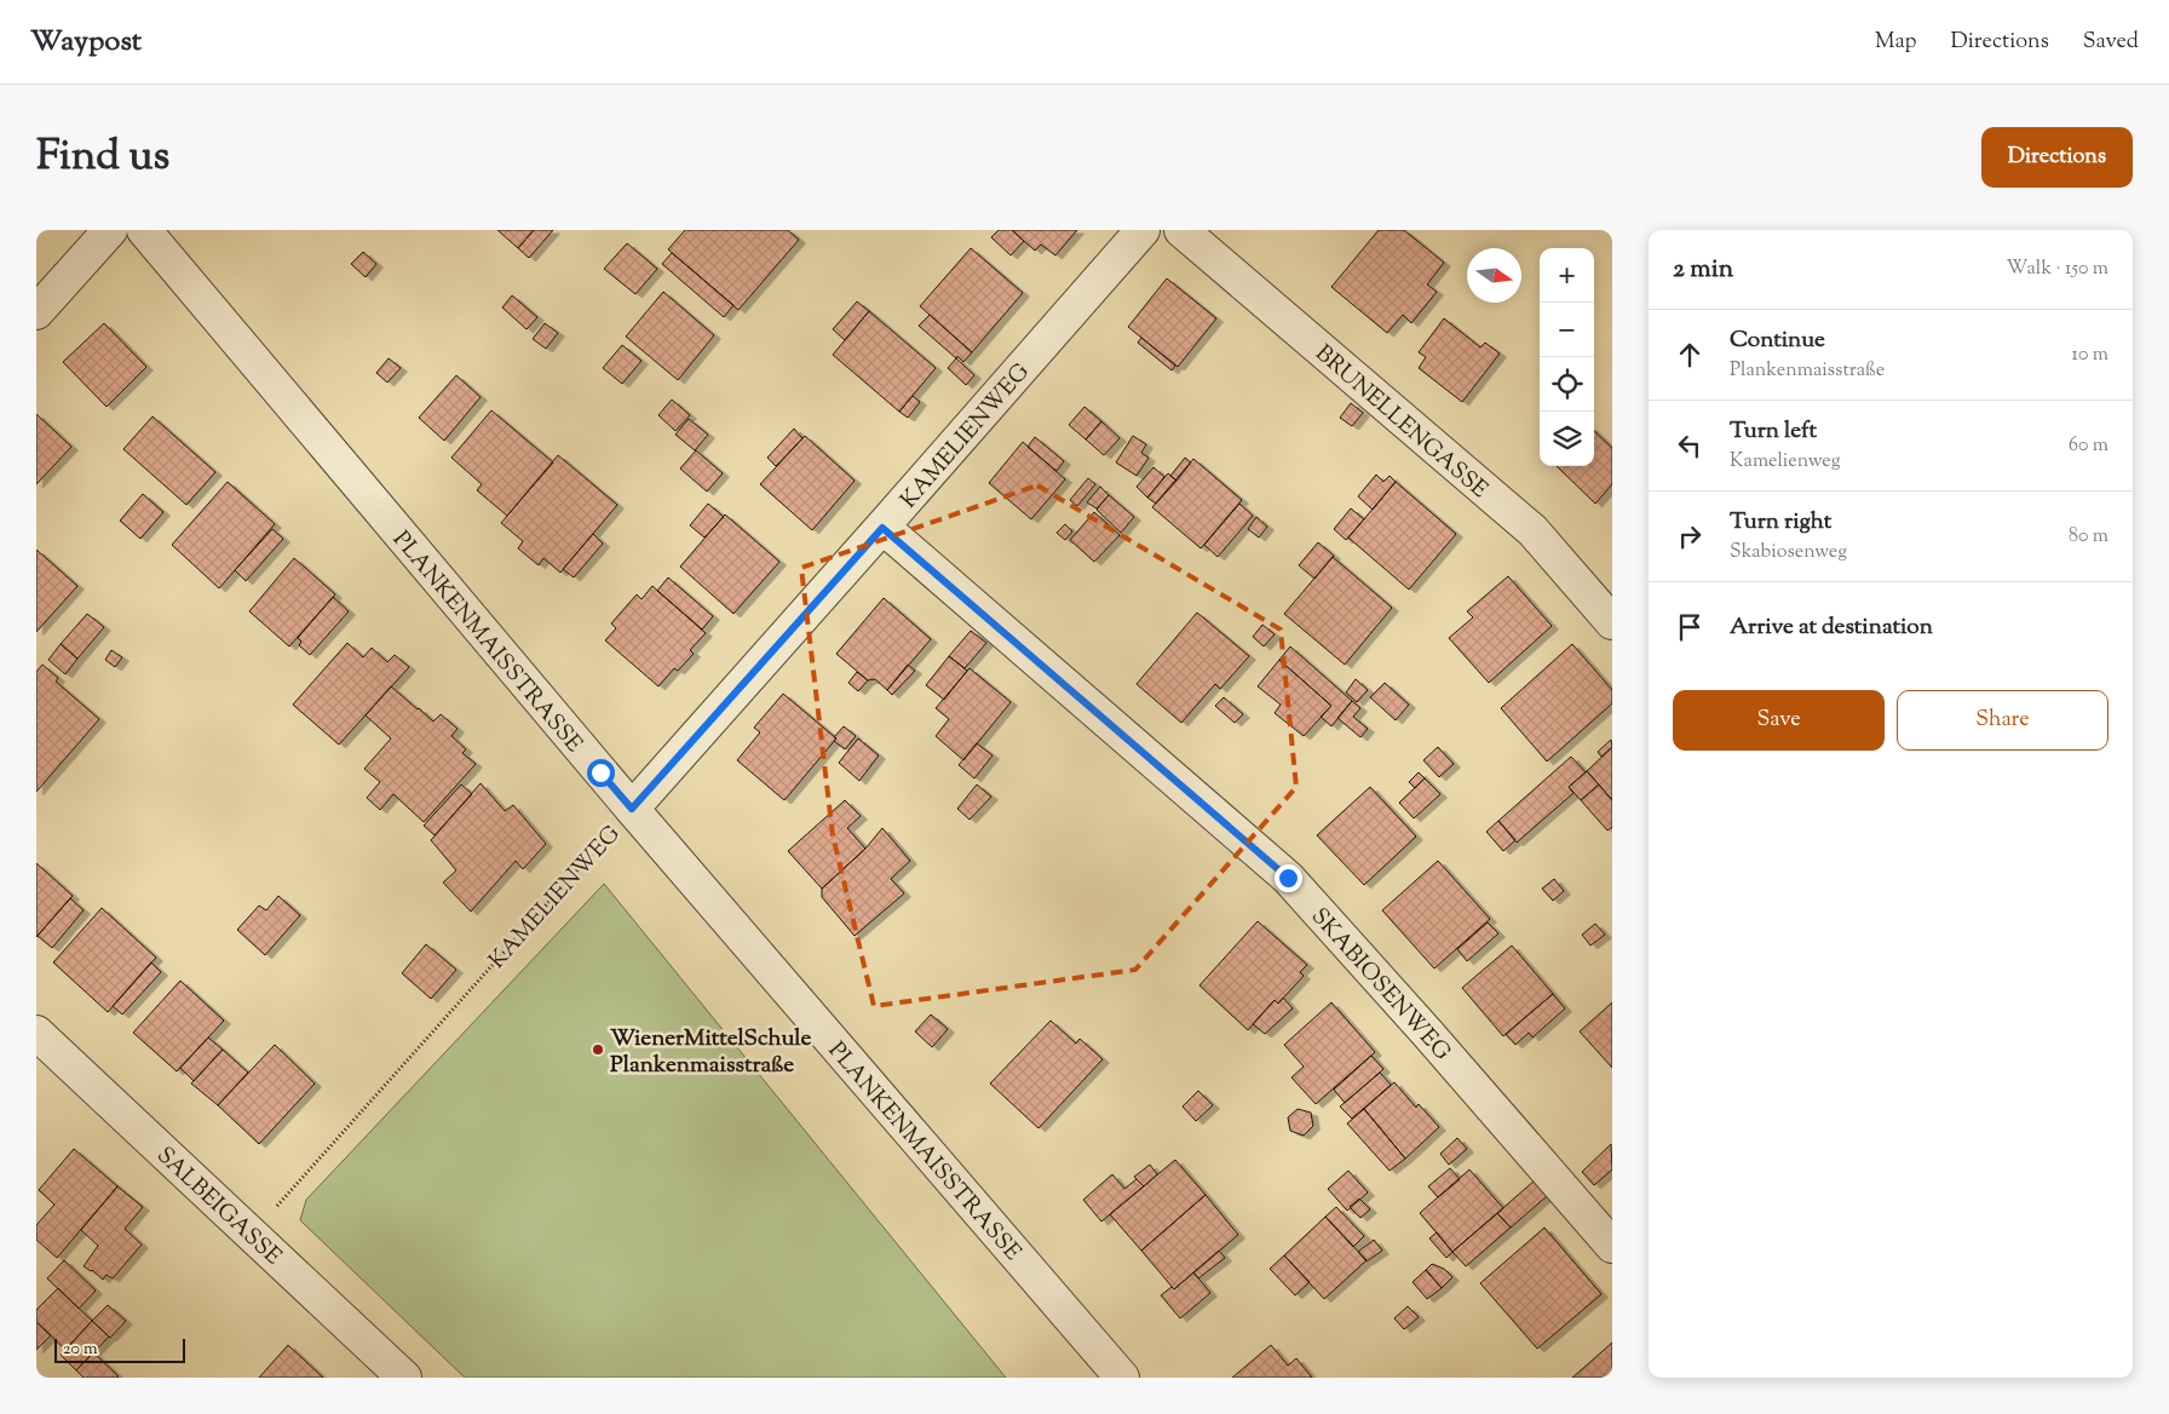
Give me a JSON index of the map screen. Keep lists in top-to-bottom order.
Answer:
{
  "streets": {
    "street": [
      "BRUNELLENGASSE",
      "KAMELIENWEG",
      "PLANKENMAISSTRASSE",
      "SKABIOSENWEG",
      "SALBEIGASSE"
    ]
  },
  "crossings": [
    ["KAMELIENWEG", "PLANKENMAISSTRASSE"],
    ["KAMELIENWEG", "SKABIOSENWEG"],
    ["KAMELIENWEG", "SALBEIGASSE"]
  ],
  "places": ["WienerMittelSchule Plankenmaisstraße"],
  "scale_bar": "20 m",
  "north": "right",
  "page": {
    "header": "Waypost",
    "nav": ["Map", "Directions", "Saved"],
    "title": "Find us",
    "buttons": [
      "Directions",
      ["Save", "Share"]
    ],
    "heading": ["2 min", "Walk · 150 m"],
    "map_buttons": ["+", "−"],
    "list": [
      ["Continue", "Plankenmaisstraße", "10 m"],
      ["Turn left", "Kamelienweg", "60 m"],
      ["Turn right", "Skabiosenweg", "80 m"],
      "Arrive at destination"
    ],
    "scale": "20 m"
  }
}
